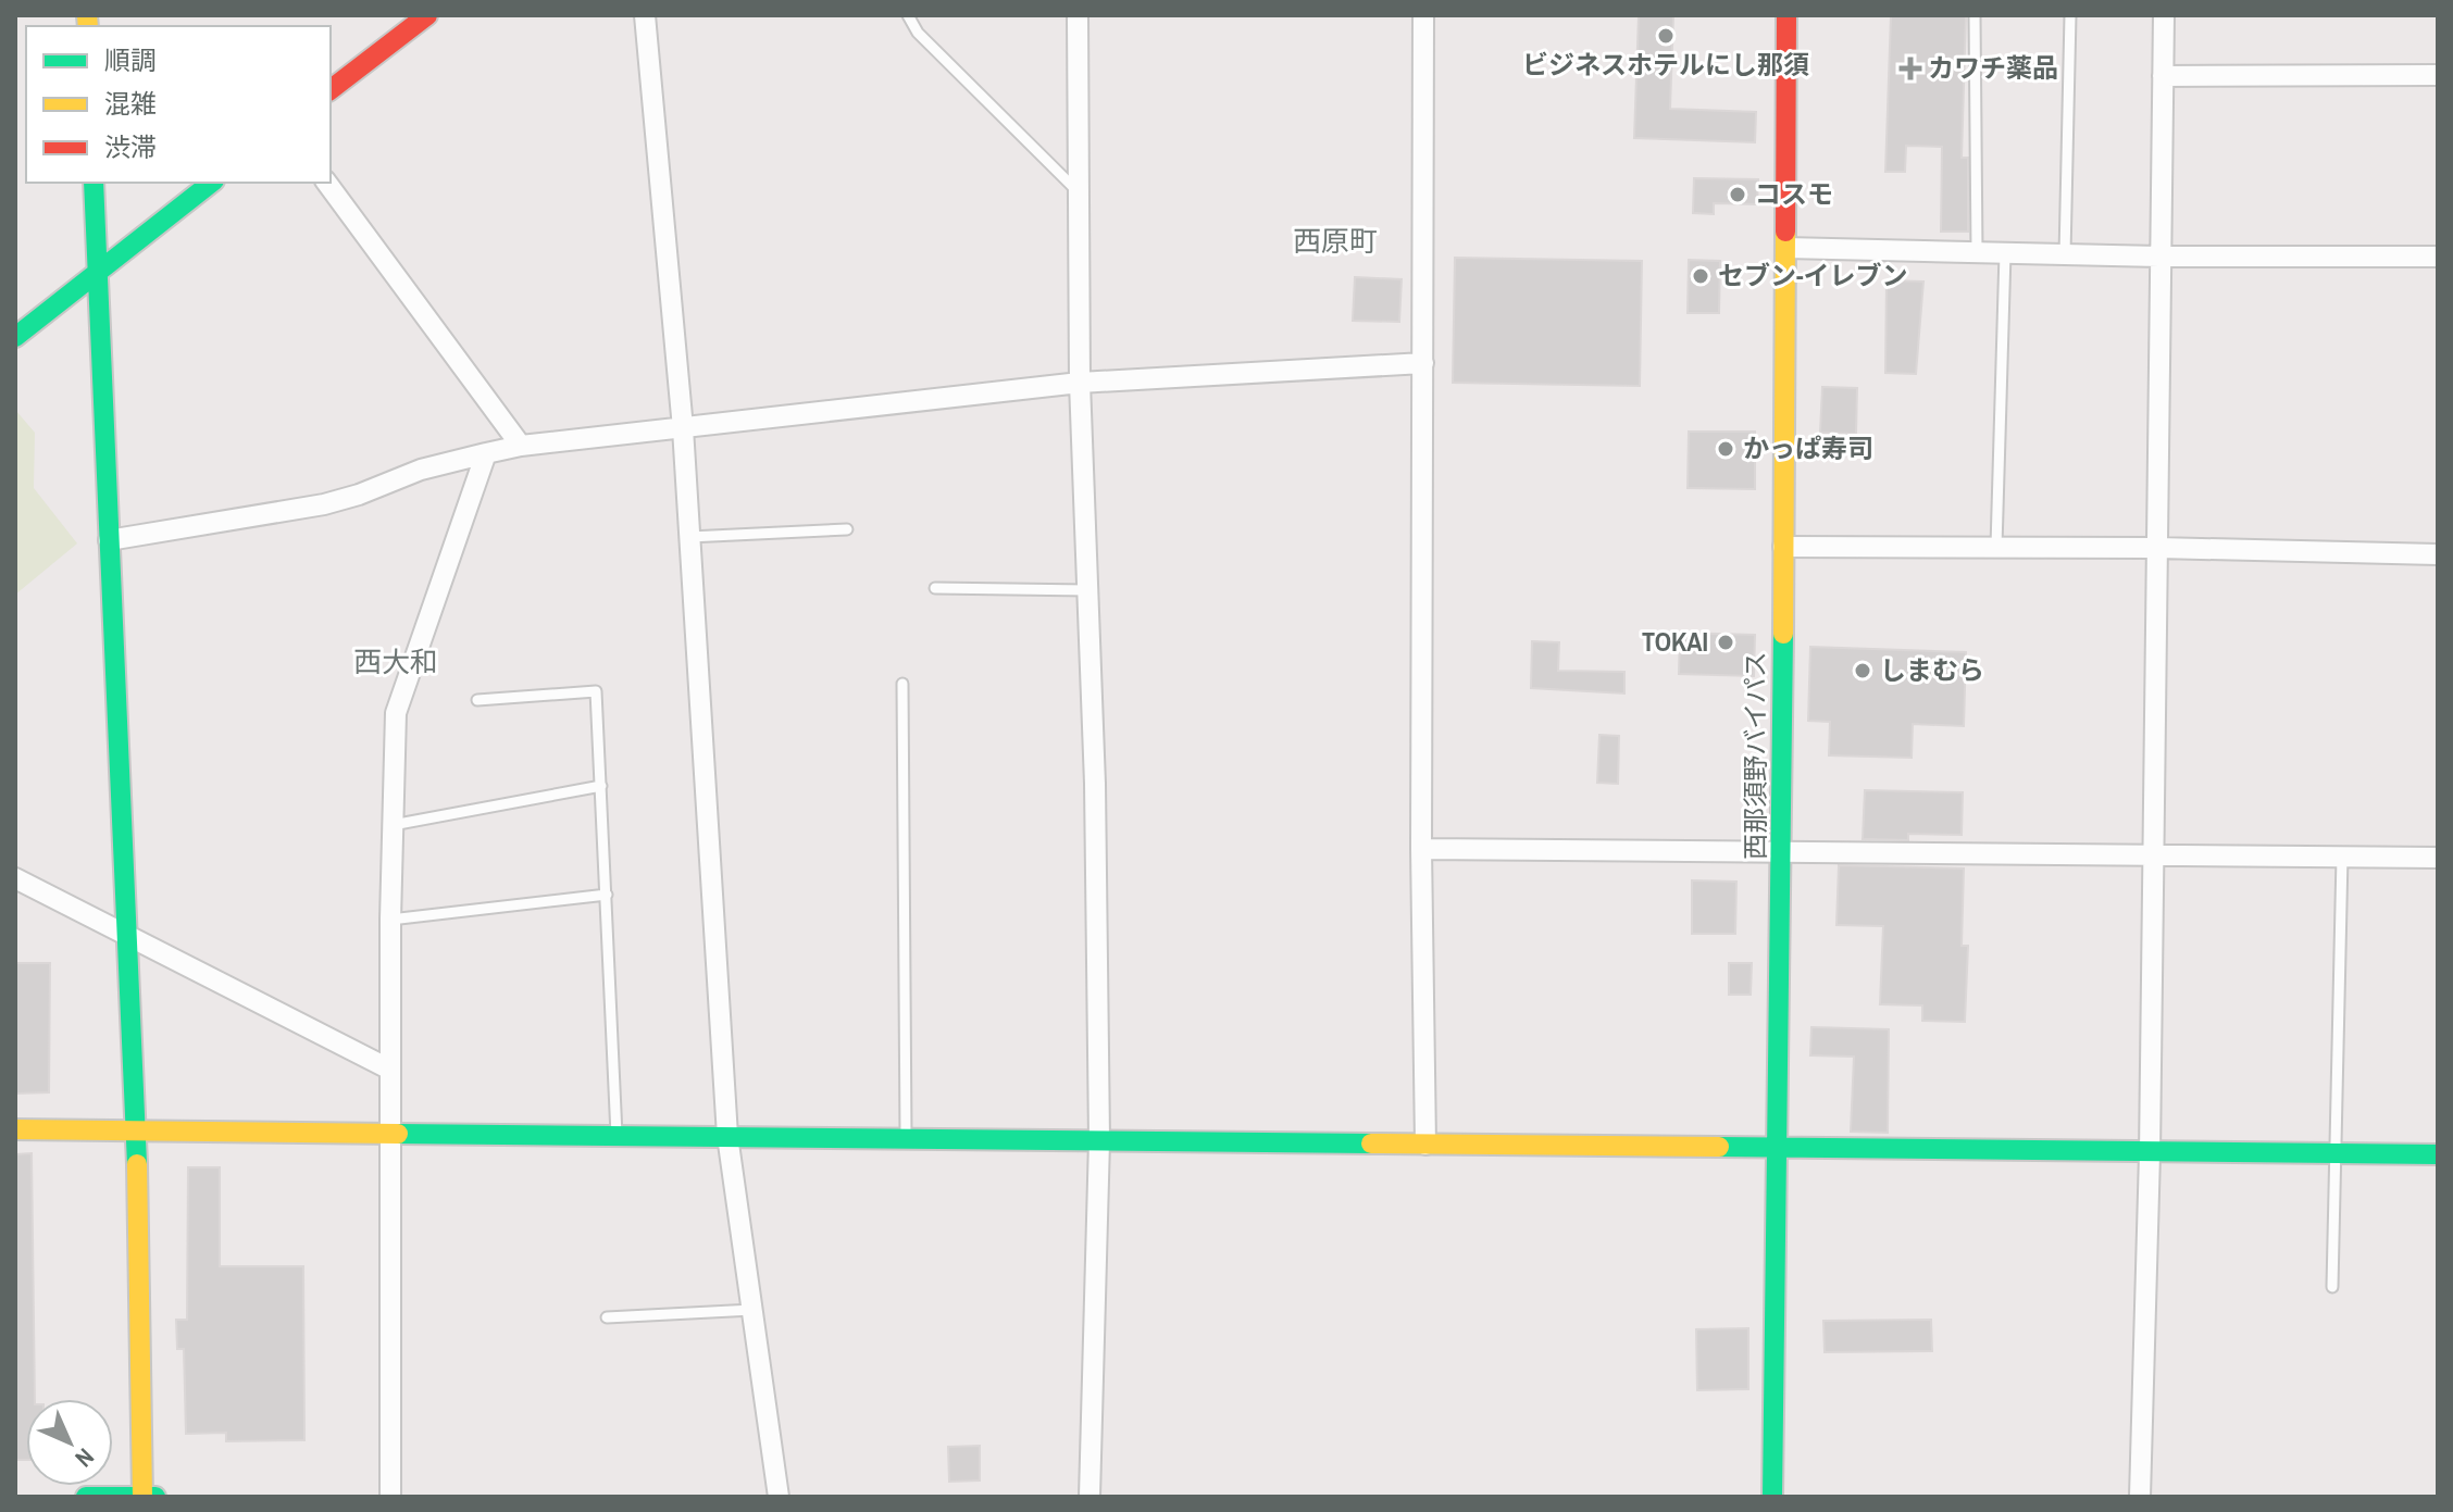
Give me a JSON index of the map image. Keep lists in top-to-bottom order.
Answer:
{
  "streets": {
    "main road": ["西那須野バイパス"]
  },
  "districts": ["西原町", "西大和"],
  "places": {
    "other": [
      "ビジネスホテルにし那須",
      "コスモ",
      "セブン-イレブン",
      "かっぱ寿司",
      "TOKAI",
      "しまむら"
    ],
    "health": ["カワチ薬品"]
  },
  "legend": ["順調", "混雑", "渋滞"],
  "north": "bottom right"
}
